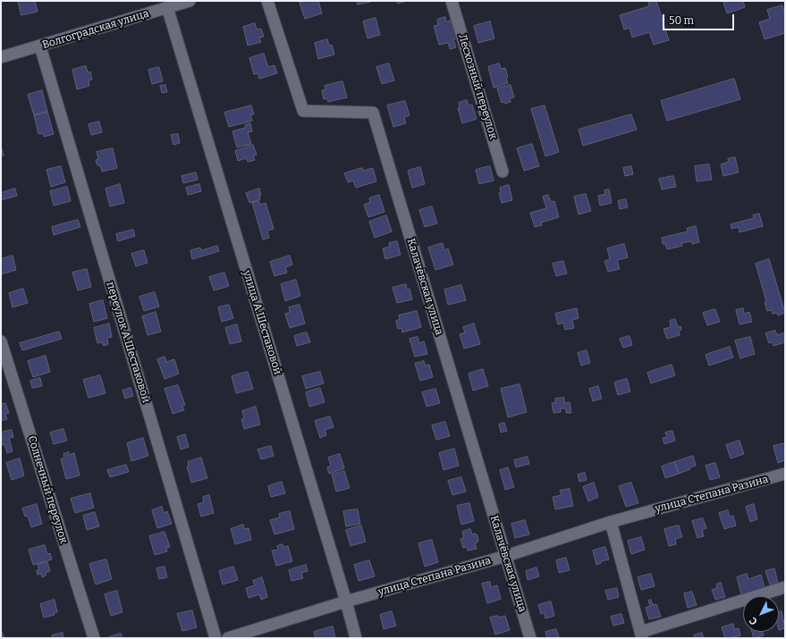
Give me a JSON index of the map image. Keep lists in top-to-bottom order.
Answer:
{
  "streets": {
    "street": [
      "Волгоградская улица",
      "Лесхозный переулок",
      "Калачёвская улица",
      "улица А.Шестаковой",
      "переулок А.Шестаковой",
      "Солнечный переулок",
      "улица Степана Разина"
    ]
  },
  "crossings": [
    ["Волгоградская улица", "улица А.Шестаковой"],
    ["Волгоградская улица", "переулок А.Шестаковой"],
    ["Калачёвская улица", "улица Степана Разина"],
    ["улица А.Шестаковой", "улица Степана Разина"]
  ],
  "scale_bar": "50 m",
  "north": "bottom left"
}
